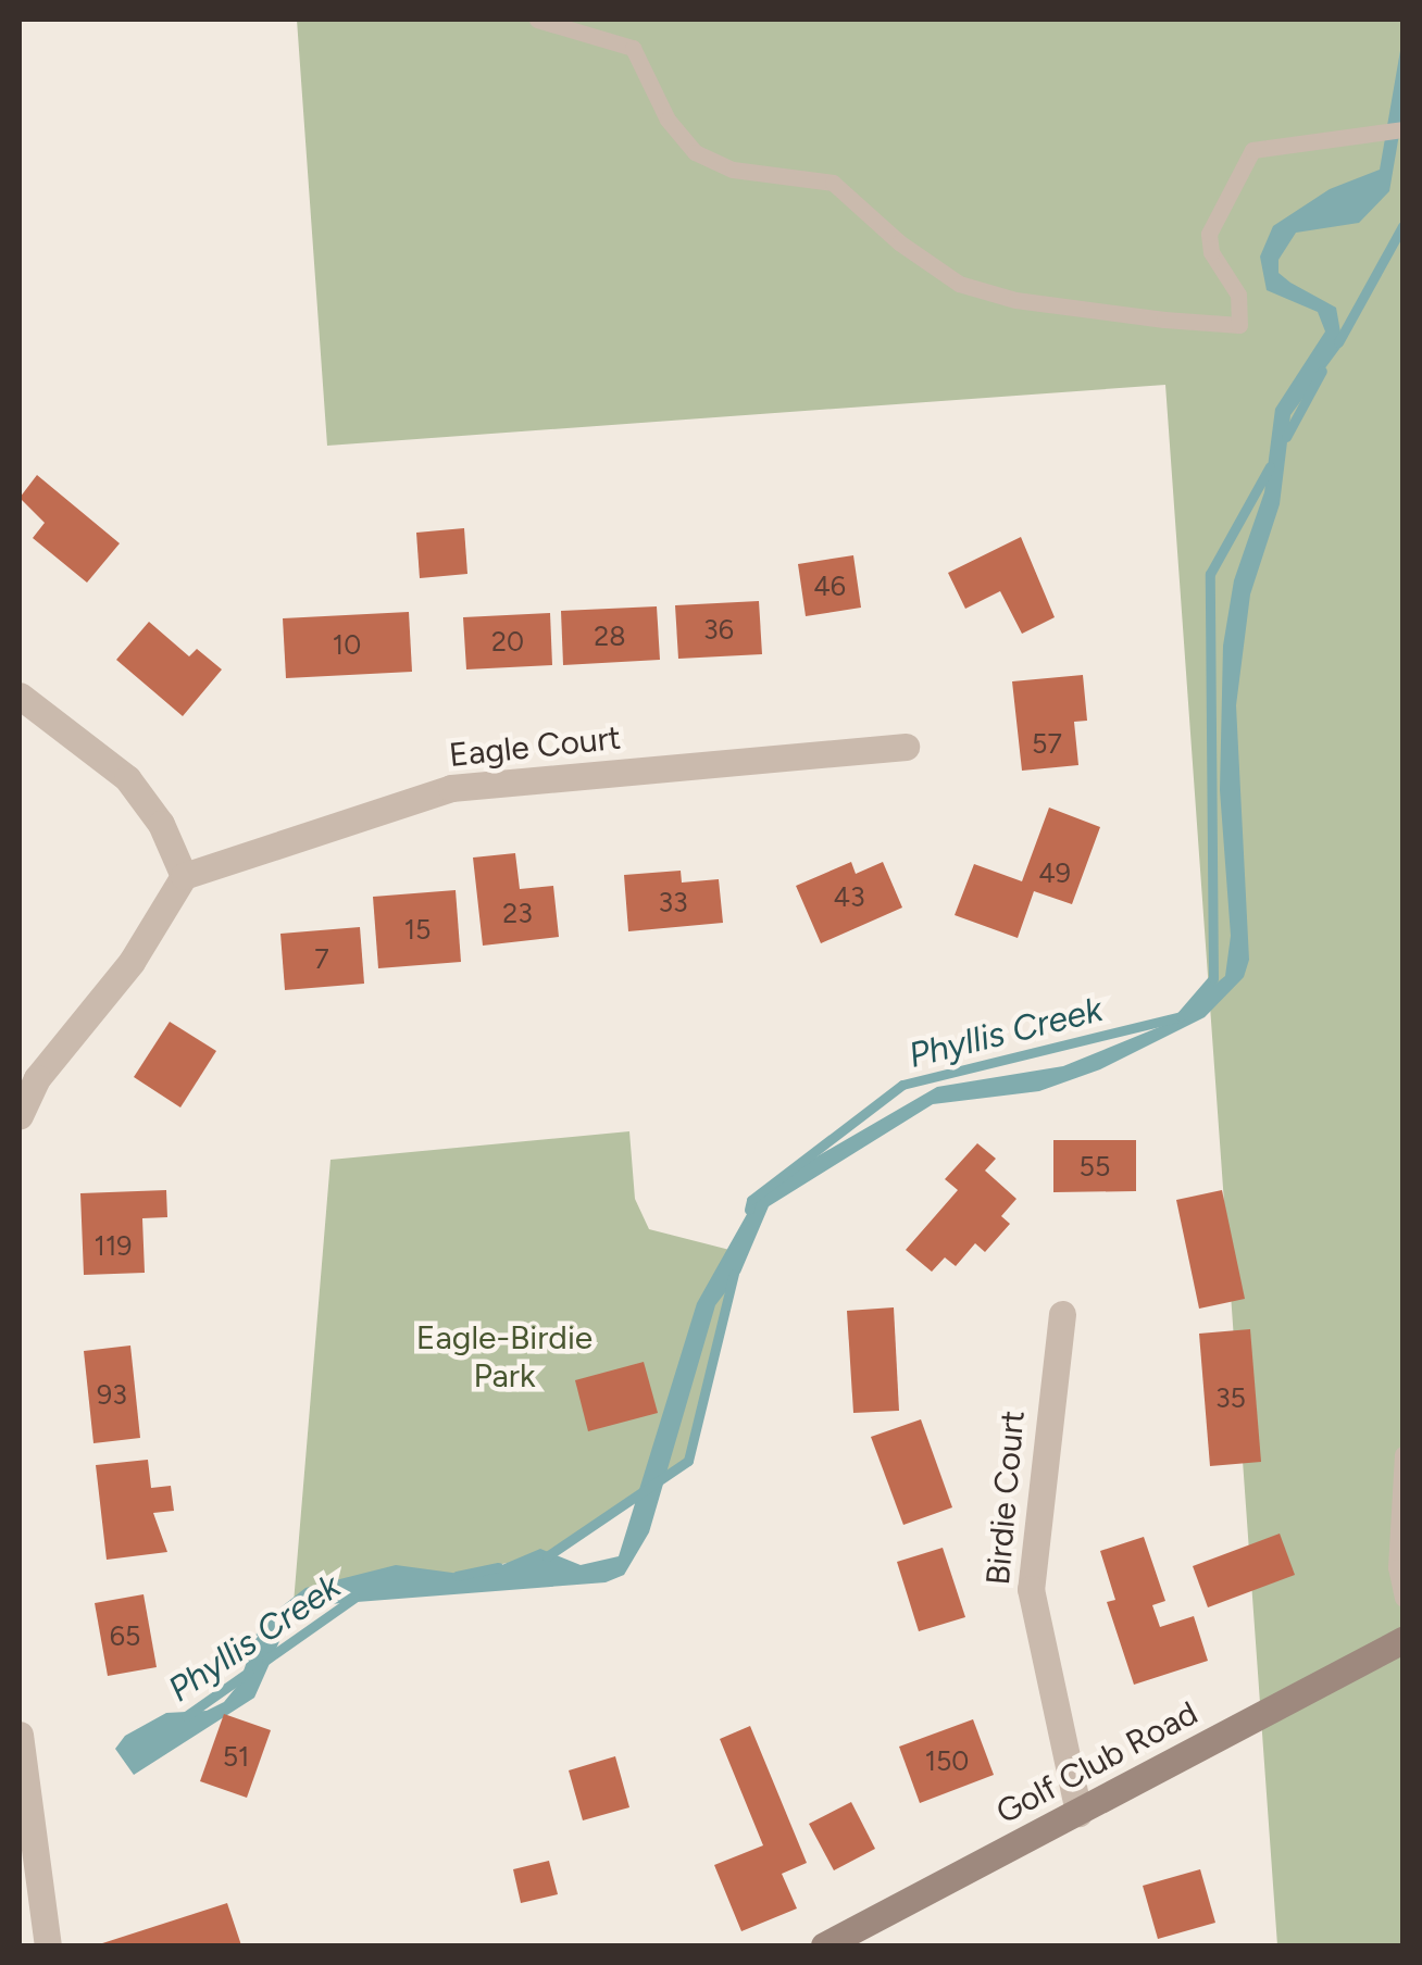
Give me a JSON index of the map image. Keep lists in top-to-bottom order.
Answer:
{
  "streets": {
    "street": ["Eagle Court", "Birdie Court", "Golf Club Road"]
  },
  "crossings": [
    ["Birdie Court", "Golf Club Road"]
  ],
  "water": ["Phyllis Creek"],
  "parks": ["Eagle-Birdie Park"],
  "house_numbers": [
    "46",
    "36",
    "28",
    "20",
    "10",
    "57",
    "49",
    "43",
    "33",
    "23",
    "15",
    "7",
    "55",
    "119",
    "93",
    "35",
    "65",
    "51",
    "150"
  ]
}
